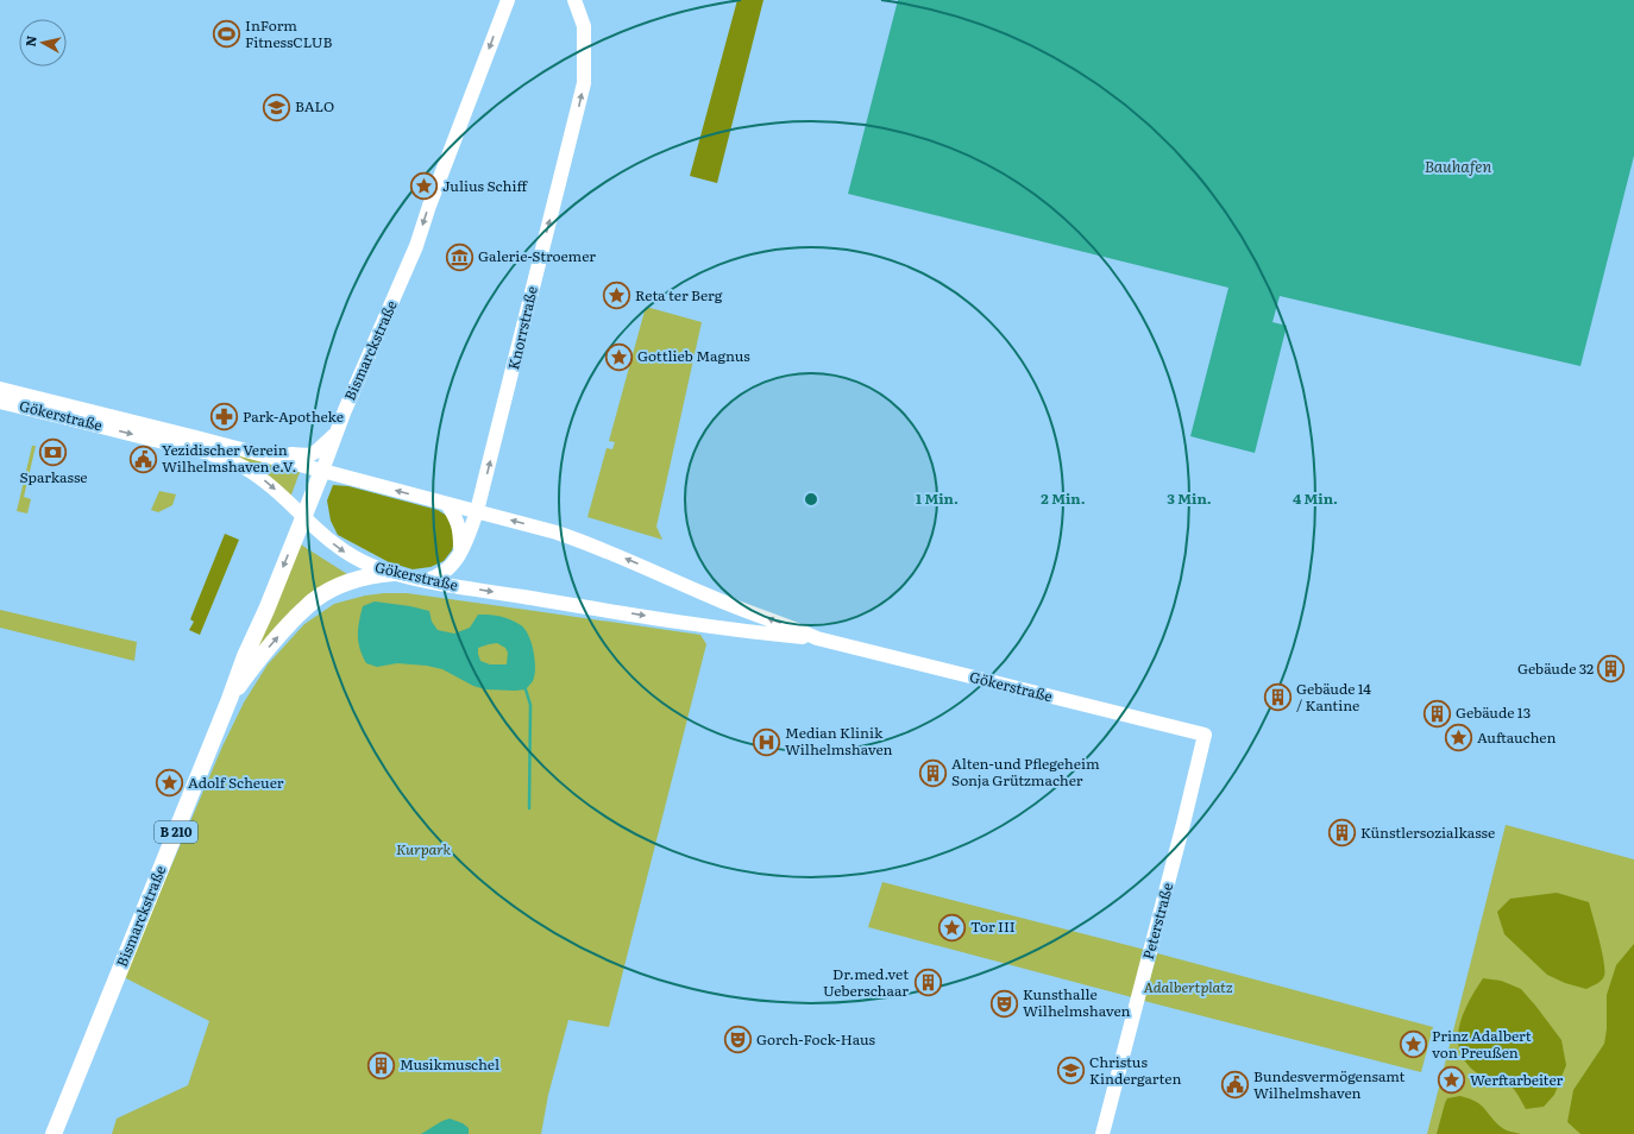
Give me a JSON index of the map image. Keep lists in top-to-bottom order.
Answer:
{
  "streets": {
    "main road": [
      "Knorrstraße",
      "Bismarckstraße",
      "Gökerstraße",
      "B 210",
      "Peterstraße"
    ]
  },
  "crossings": [
    ["Knorrstraße", "Gökerstraße"],
    ["Bismarckstraße", "Gökerstraße"],
    ["Gökerstraße", "Peterstraße"]
  ],
  "one_way": ["Knorrstraße"],
  "water": ["Bauhafen"],
  "parks": ["Kurpark", "Adalbertplatz"],
  "places": {
    "sports": ["InForm FitnessCLUB"],
    "school or university": ["BALO", "Christus Kindergarten"],
    "place": [
      "Julius Schiff",
      "Reta ter Berg",
      "Gottlieb Magnus",
      "Auftauchen",
      "Adolf Scheuer",
      "Tor III",
      "Prinz Adalbert von Preußen",
      "Werftarbeiter"
    ],
    "museum": ["Galerie-Stroemer"],
    "pharmacy": ["Park-Apotheke"],
    "bank": ["Sparkasse"],
    "public building": ["Yezidischer Verein Wilhelmshaven e.V.", "Bundesvermögensamt Wilhelmshaven"],
    "building": [
      "Gebäude 32",
      "Gebäude 14 / Kantine",
      "Gebäude 13",
      "Alten-und Pflegeheim Sonja Grützmacher",
      "Künstlersozialkasse",
      "Dr.med.vet Ueberschaar",
      "Musikmuschel"
    ],
    "hospital": ["Median Klinik Wilhelmshaven"],
    "theatre": ["Kunsthalle Wilhelmshaven", "Gorch-Fock-Haus"]
  },
  "north": "left",
  "rings": [
    "1 Min.",
    "2 Min.",
    "3 Min.",
    "4 Min."
  ]
}
